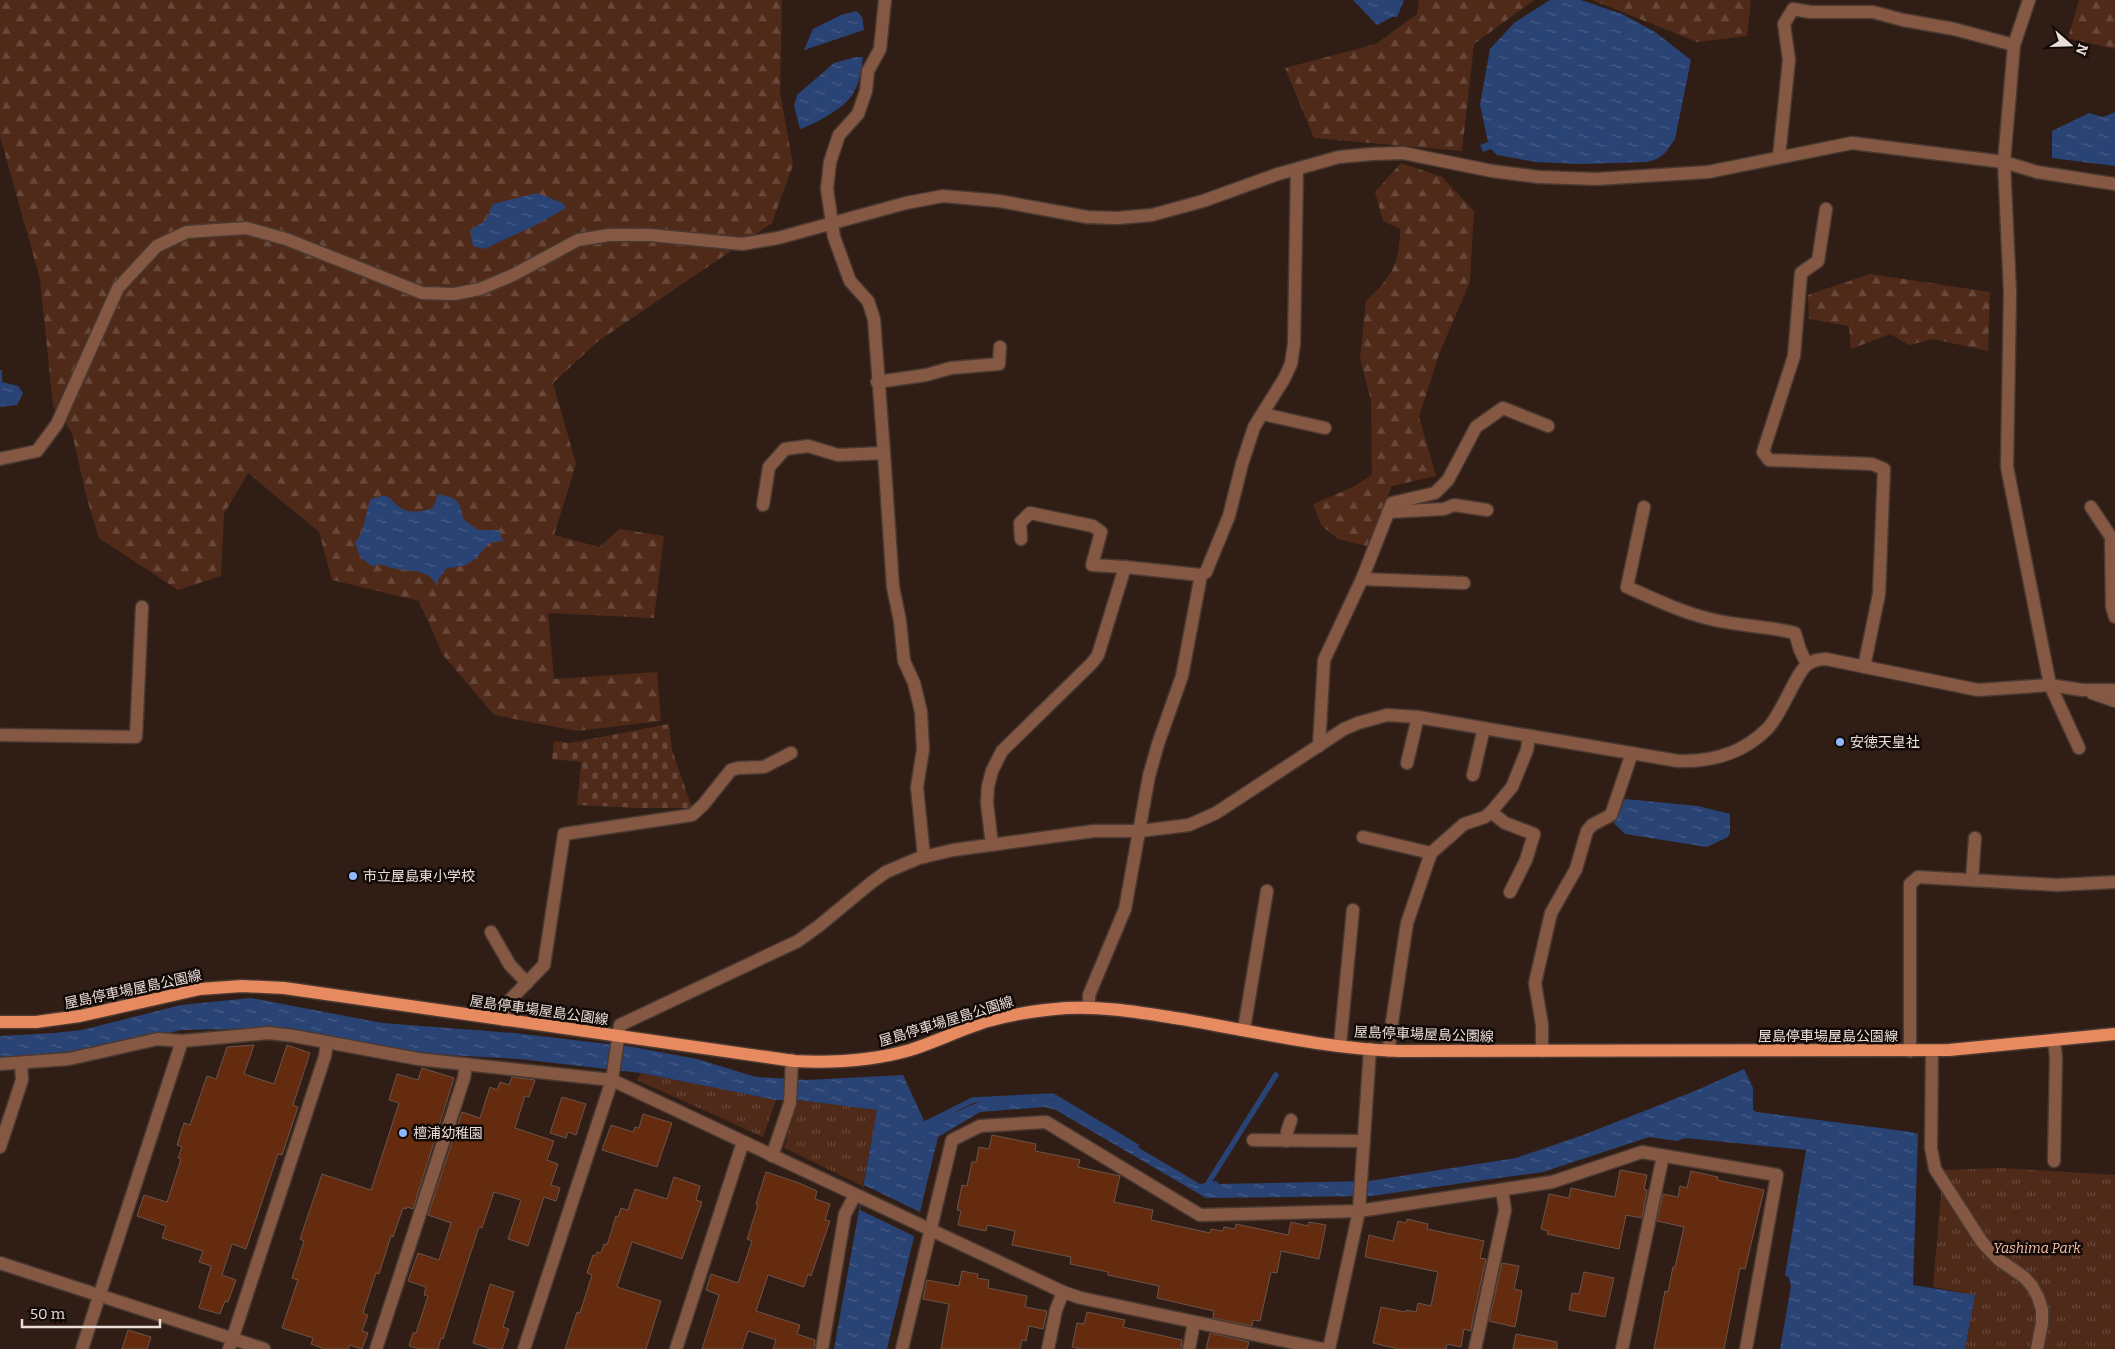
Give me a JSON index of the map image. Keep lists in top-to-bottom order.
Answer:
{
  "streets": {
    "main road": ["屋島停車場屋島公園線"]
  },
  "parks": ["Yashima Park"],
  "places": ["安徳天皇社", "市立屋島東小学校", "檀浦幼稚園"],
  "scale_bar": "50 m",
  "north": "right"
}
